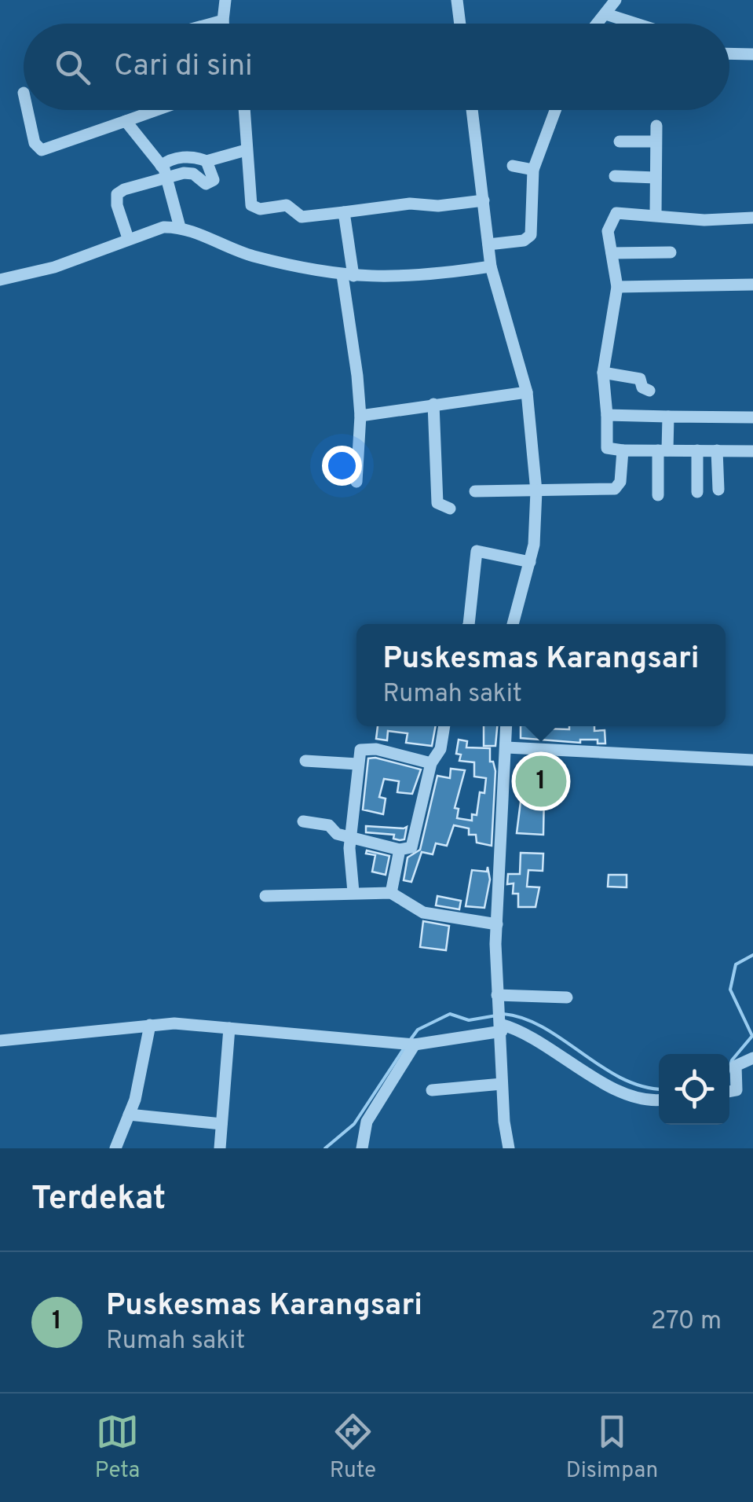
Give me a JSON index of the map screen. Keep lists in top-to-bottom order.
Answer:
{
  "page": {
    "search": "Cari di sini",
    "popup": ["Puskesmas Karangsari", "Rumah sakit"],
    "pins": "1",
    "heading": "Terdekat",
    "list": [
      {
        "mark": "1",
        "name": "Puskesmas Karangsari",
        "note": "Rumah sakit",
        "value": "270 m"
      }
    ],
    "nav": ["Peta", "Rute", "Disimpan"]
  }
}
